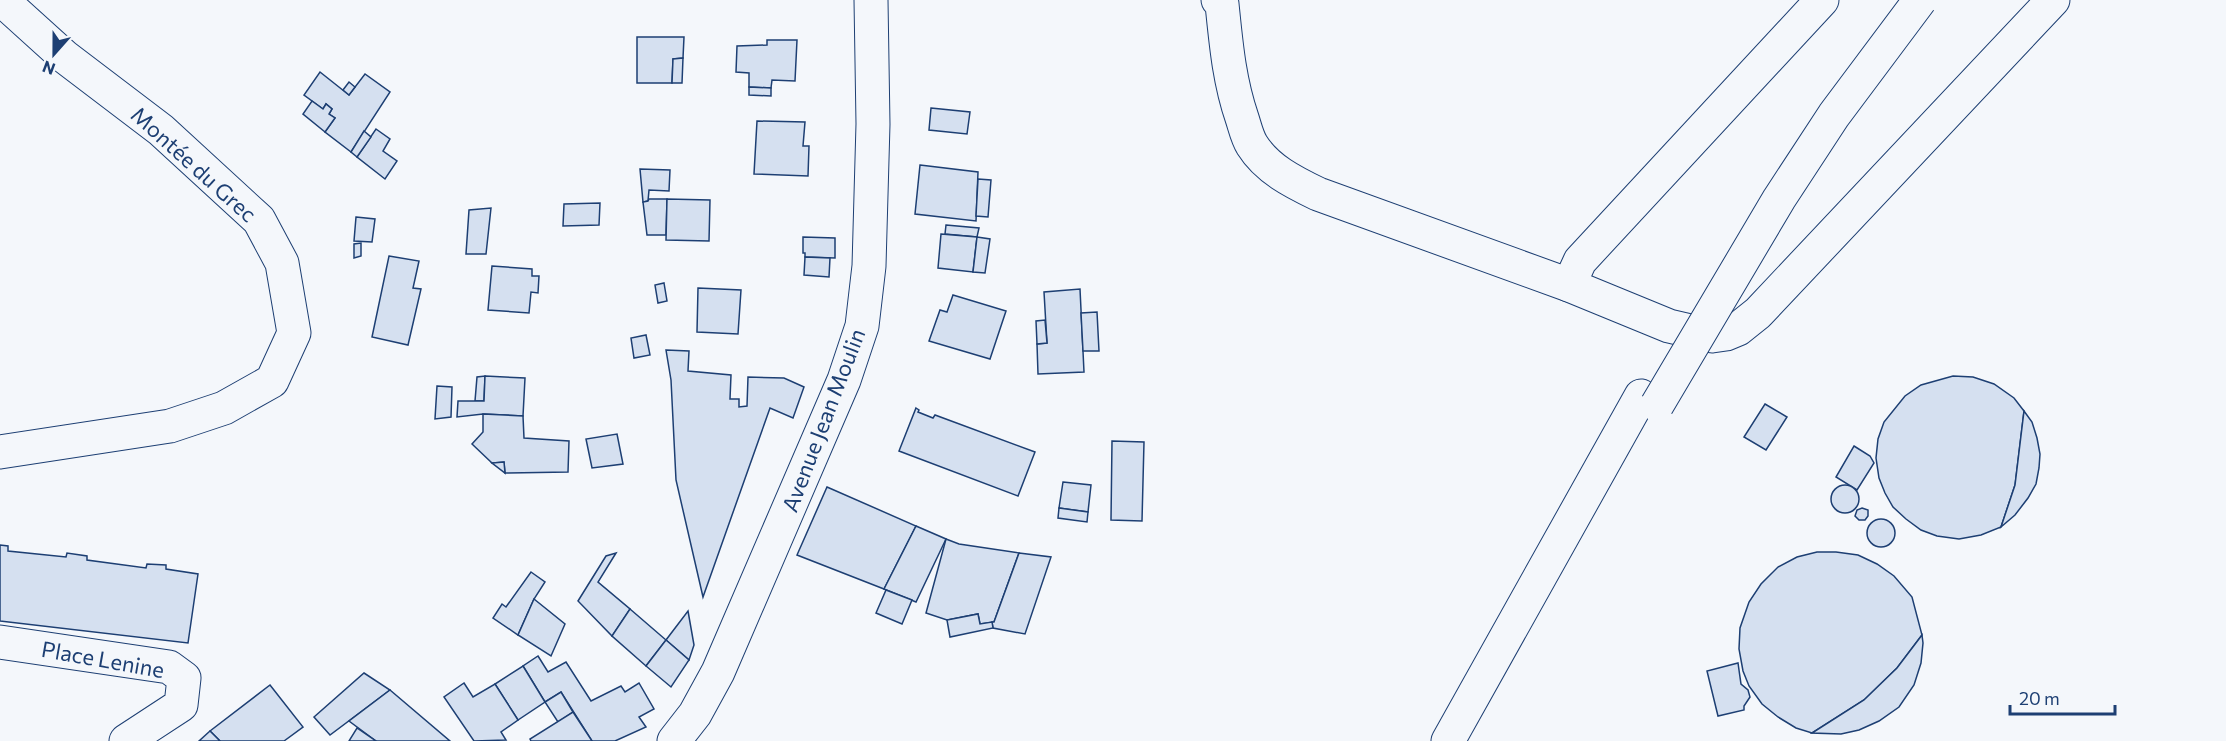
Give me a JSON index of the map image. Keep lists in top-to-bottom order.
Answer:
{
  "streets": {
    "street": ["Montée du Grec", "Avenue Jean Moulin", "Place Lenine"]
  },
  "scale_bar": "20 m",
  "north": "bottom"
}
